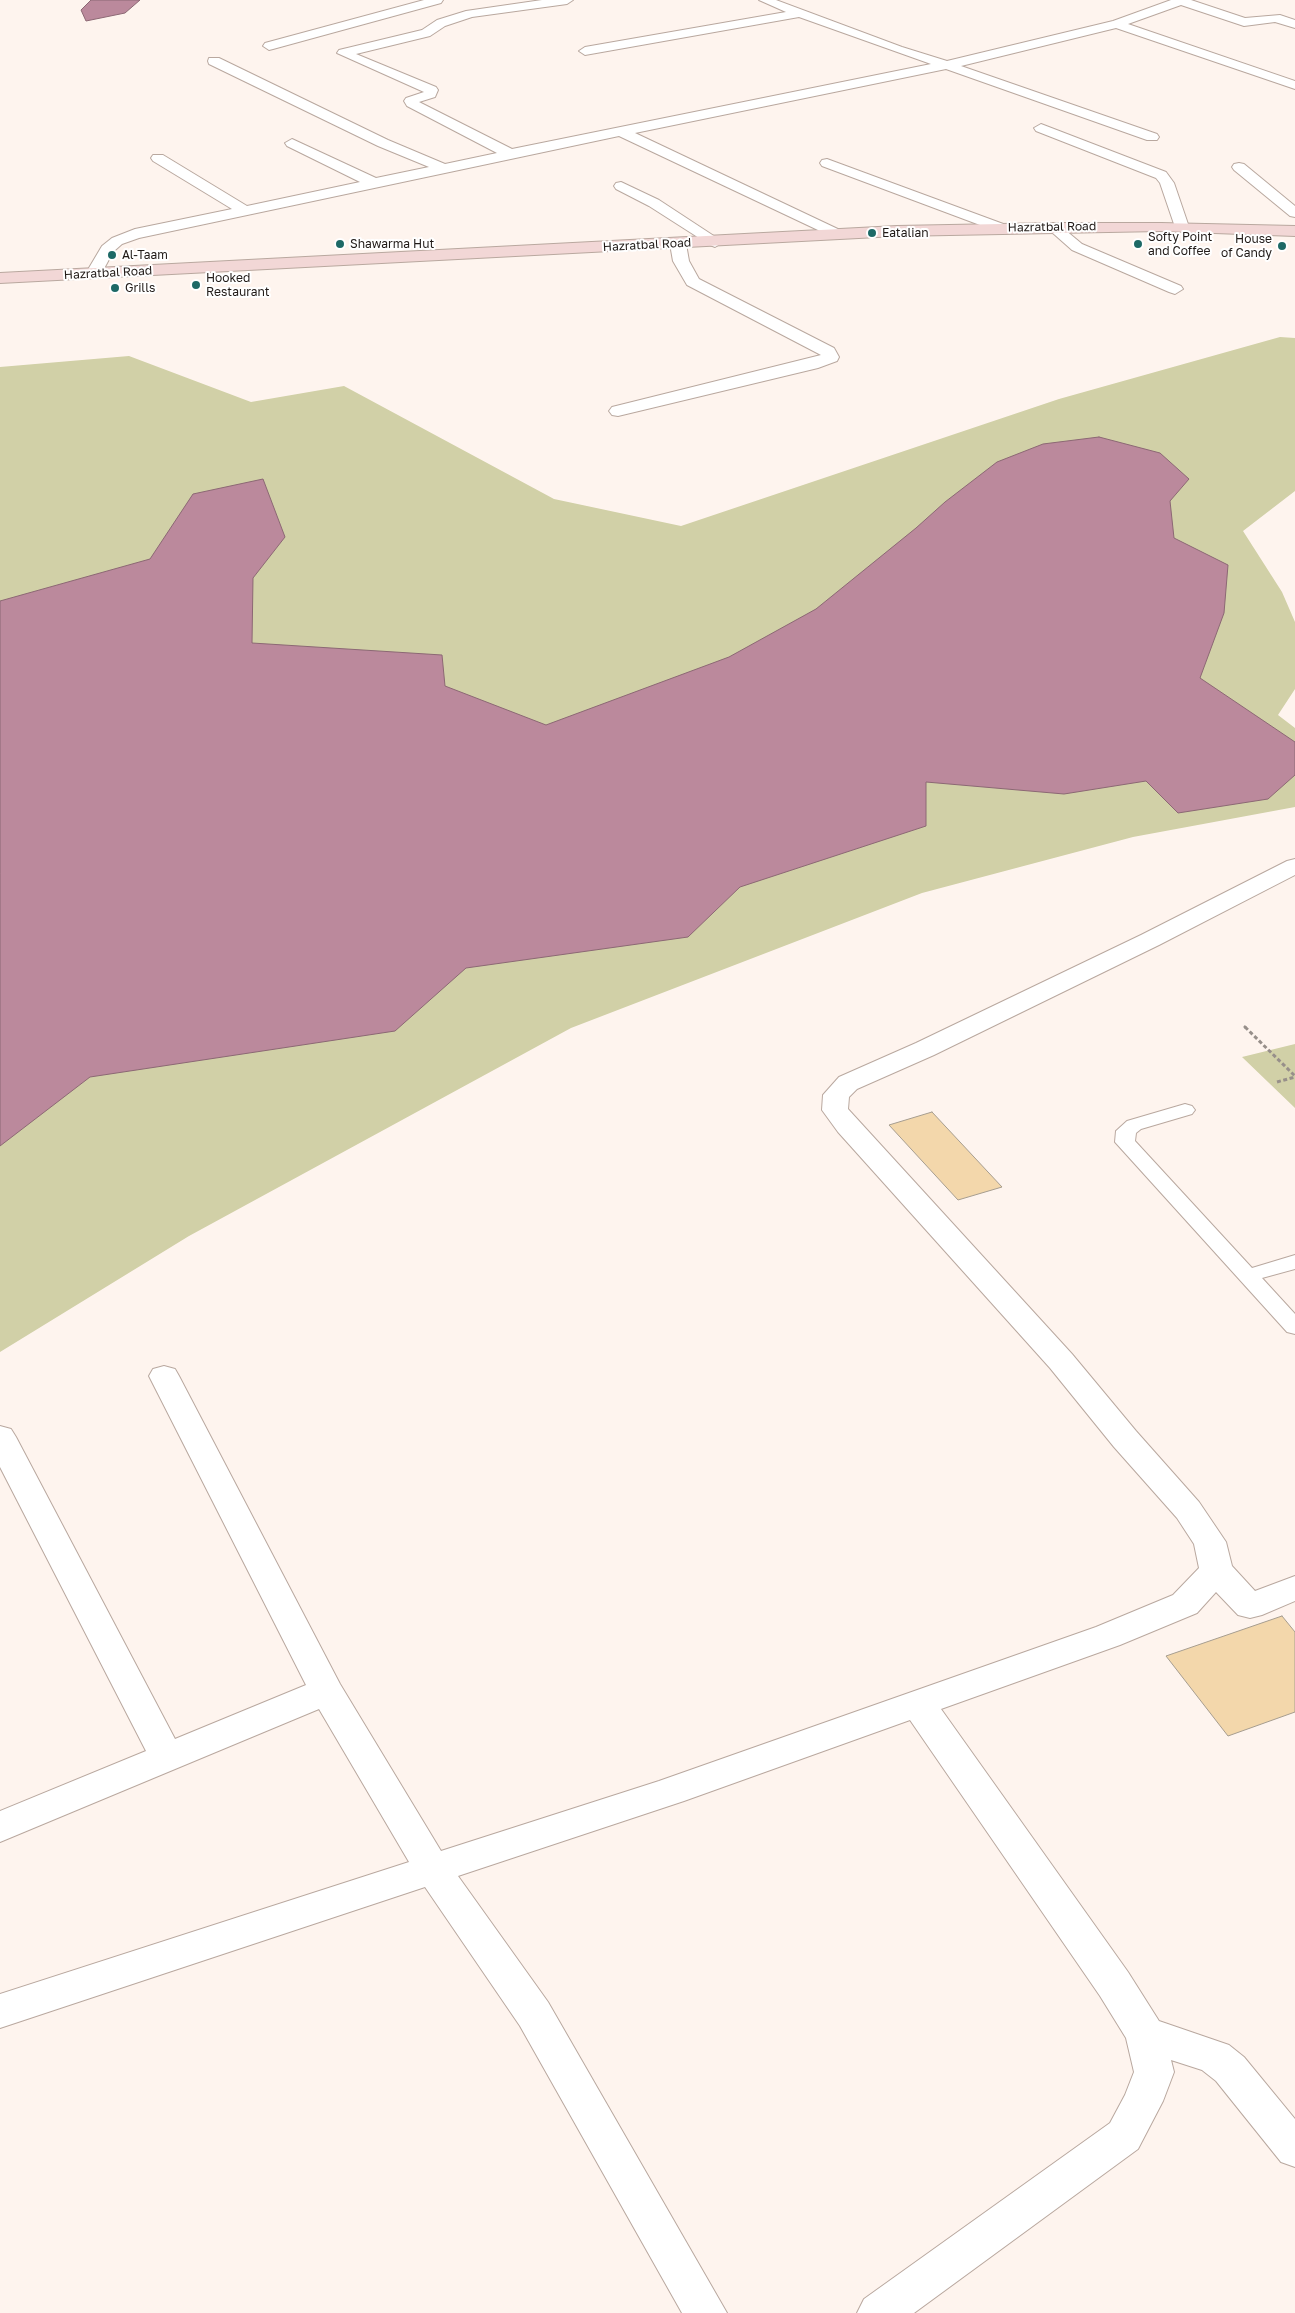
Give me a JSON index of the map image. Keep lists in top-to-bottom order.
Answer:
{
  "streets": {
    "main road": ["Hazratbal Road"]
  },
  "places": [
    "Eatalian",
    "Shawarma Hut",
    "Softy Point and Coffee",
    "House of Candy",
    "Al-Taam",
    "Hooked Restaurant",
    "Grills"
  ]
}
